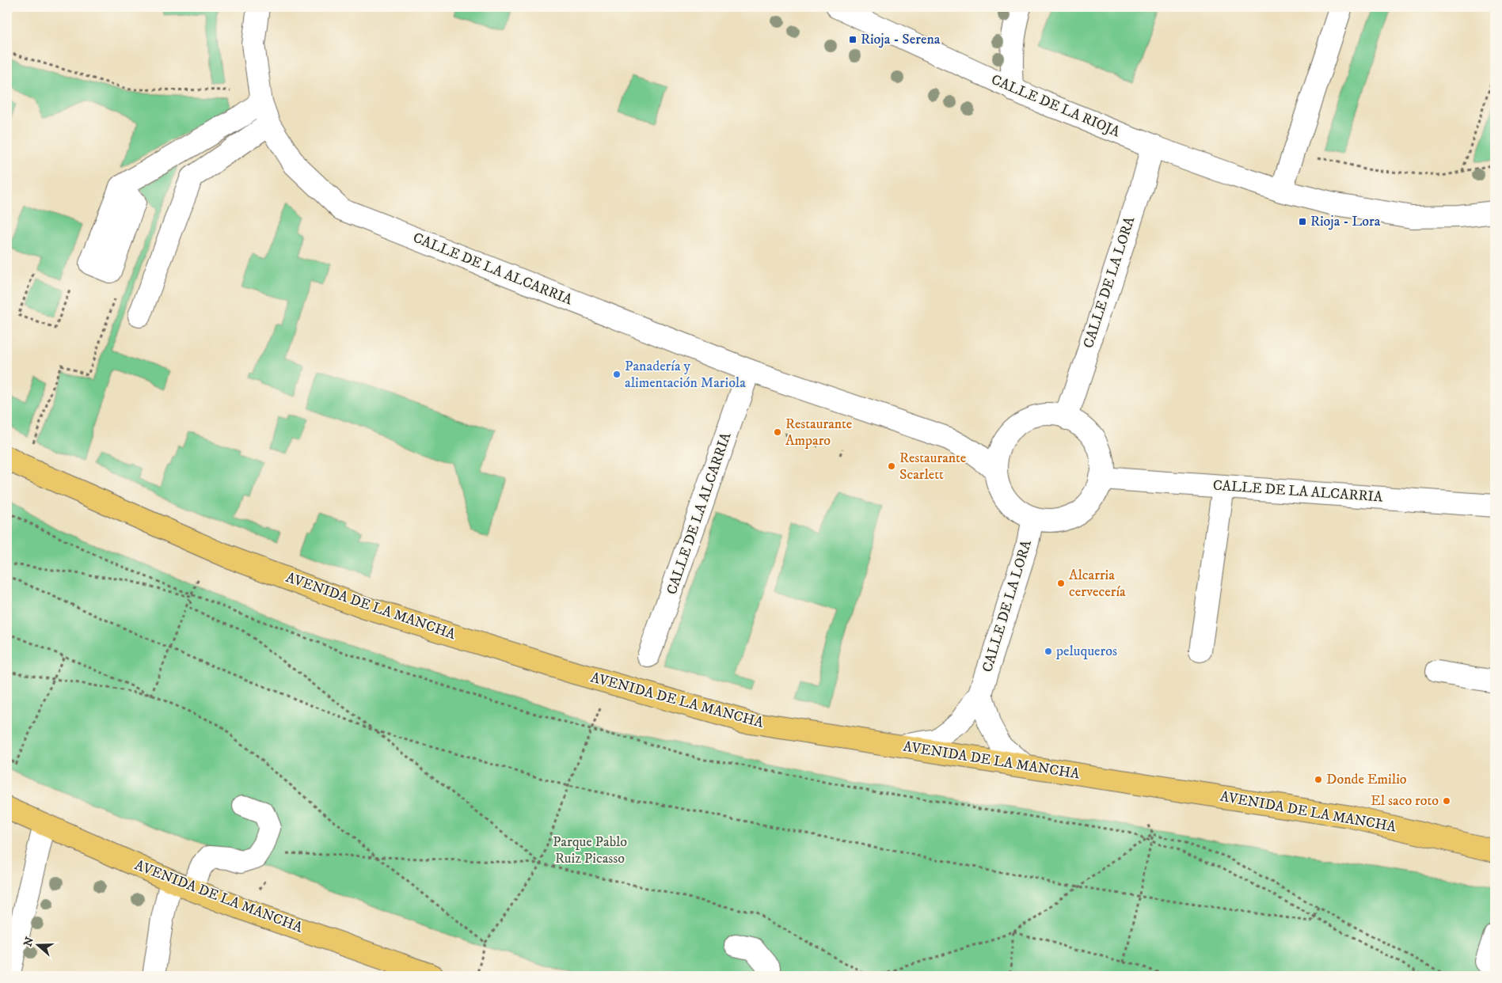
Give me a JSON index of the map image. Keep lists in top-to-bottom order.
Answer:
{
  "streets": {
    "main road": ["AVENIDA DE LA MANCHA"],
    "street": ["CALLE DE LA RIOJA", "CALLE DE LA ALCARRIA", "CALLE DE LA LORA"]
  },
  "crossings": [
    ["CALLE DE LA RIOJA", "CALLE DE LA LORA"],
    ["CALLE DE LA ALCARRIA", "CALLE DE LA LORA"],
    ["CALLE DE LA LORA", "AVENIDA DE LA MANCHA"]
  ],
  "parks": ["Parque Pablo Ruiz Picasso"],
  "places": {
    "transit": ["Rioja - Serena", "Rioja - Lora"],
    "other": [
      "Panadería y alimentación Mariola",
      "Restaurante Amparo",
      "Restaurante Scarlett",
      "Alcarria cervecería",
      "peluqueros",
      "Donde Emilio",
      "El saco roto"
    ]
  },
  "north": "left"
}
